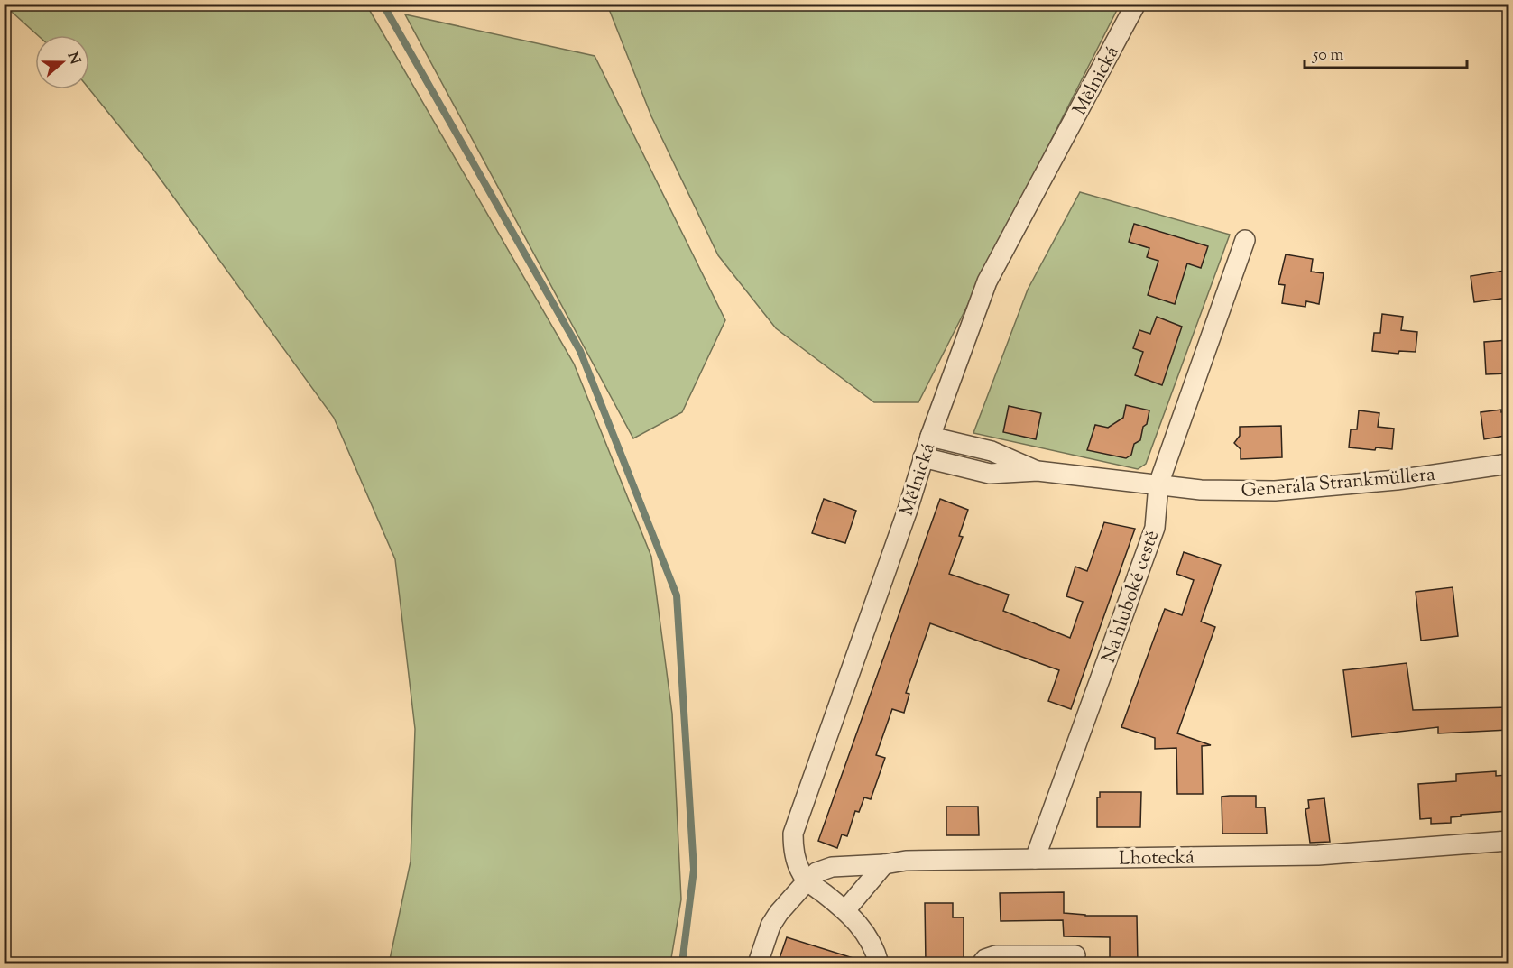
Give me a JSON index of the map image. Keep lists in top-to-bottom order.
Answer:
{
  "streets": {
    "street": [
      "Mělnická",
      "Generála Strankmüllera",
      "Na hluboké cestě",
      "Lhotecká"
    ]
  },
  "crossings": [
    ["Mělnická", "Generála Strankmüllera"],
    ["Mělnická", "Lhotecká"],
    ["Generála Strankmüllera", "Na hluboké cestě"],
    ["Na hluboké cestě", "Lhotecká"]
  ],
  "scale_bar": "50 m",
  "north": "right"
}
